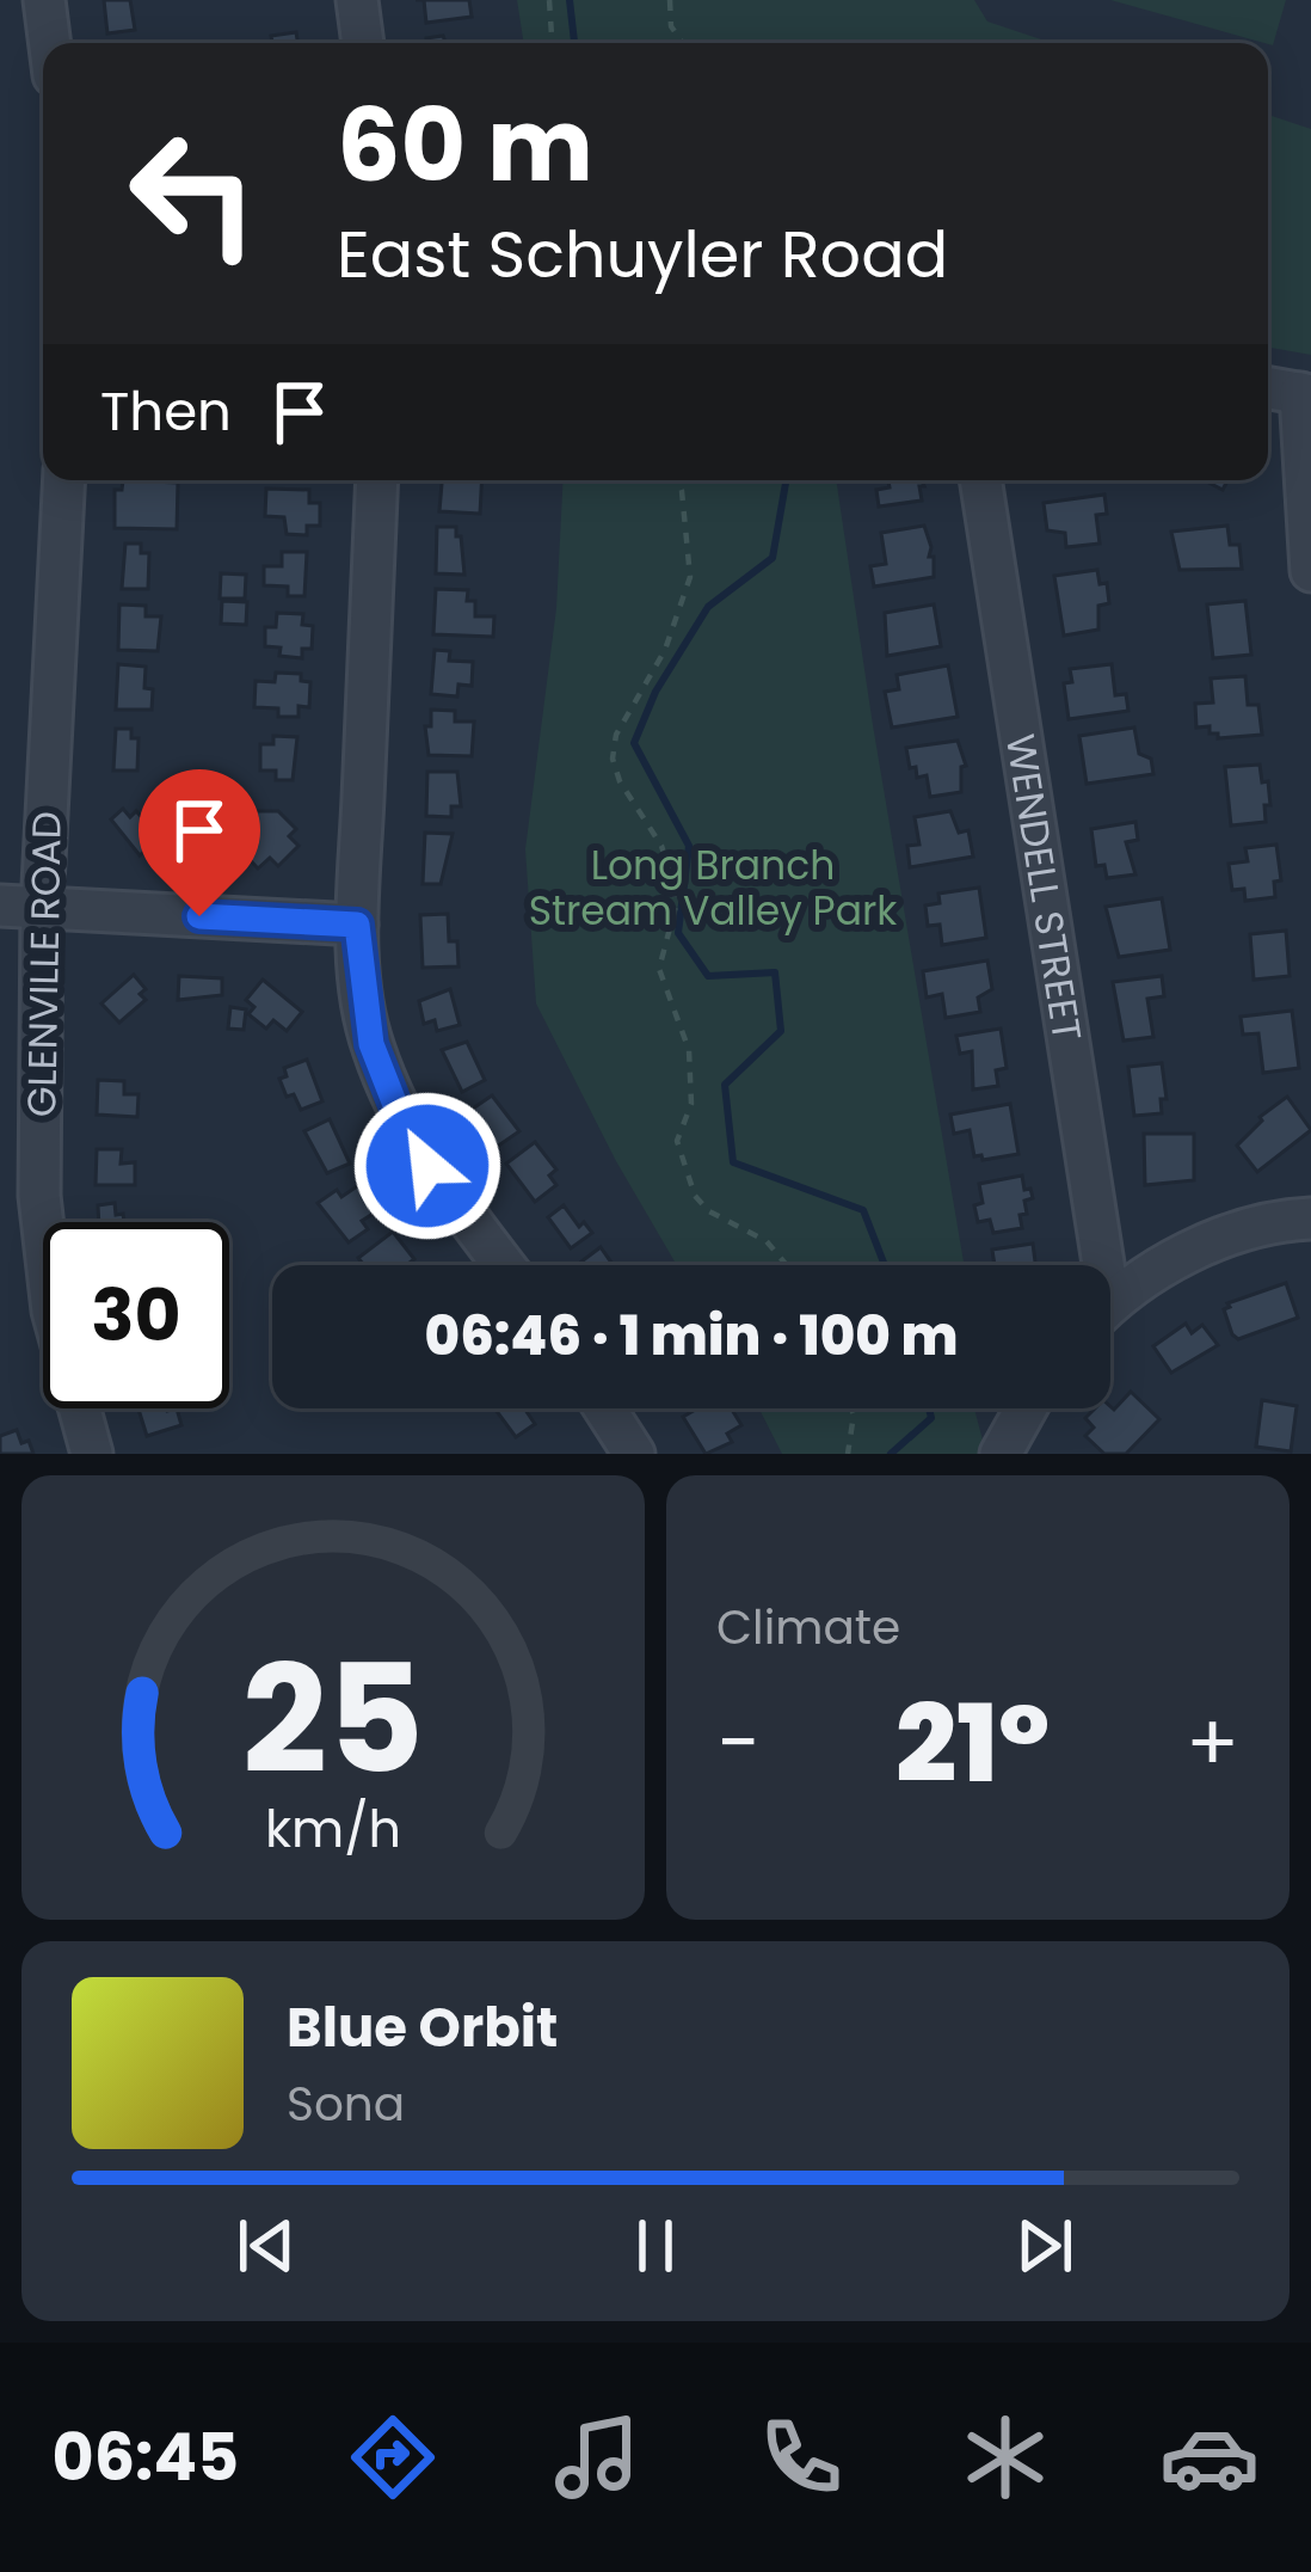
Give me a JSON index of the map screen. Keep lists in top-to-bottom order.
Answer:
{
  "streets": {
    "street": ["WENDELL STREET", "GLENVILLE ROAD"]
  },
  "parks": ["Long Branch Stream Valley Park"],
  "page": {
    "turn": ["60 m", "East Schuyler Road"],
    "then": "Then",
    "limit": "30",
    "trip": "06:46 · 1 min · 100 m",
    "tile": "Climate",
    "heat": ["−", "21°", "+"],
    "song": ["Blue Orbit", "Sona"],
    "tabs": "06:45",
    "gauge": ["25", "km/h"]
  }
}
